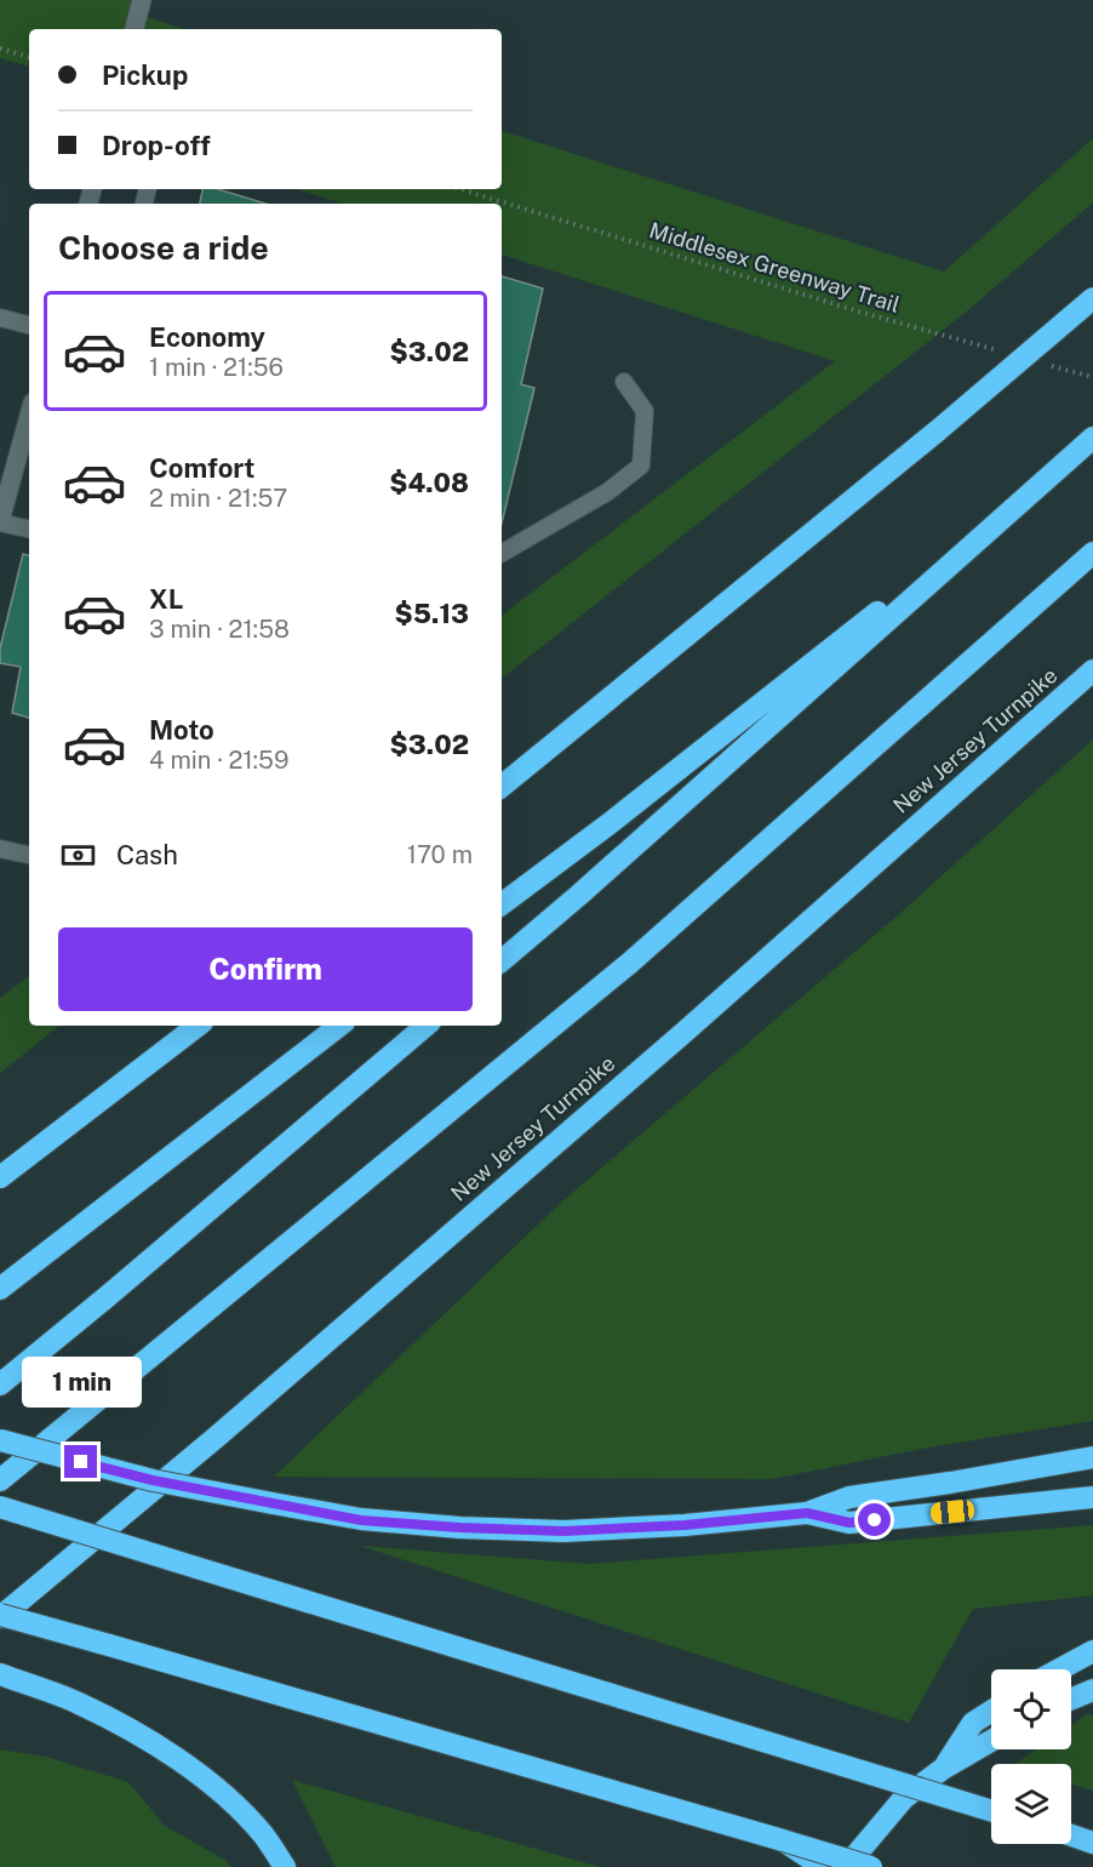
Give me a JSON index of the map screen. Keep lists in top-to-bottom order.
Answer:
{
  "streets": {
    "highway": ["New Jersey Turnpike"],
    "path": ["Middlesex Greenway Trail"]
  },
  "page": {
    "banner": ["Pickup", "Drop-off"],
    "heading": "Choose a ride",
    "list": [
      {
        "name": "Economy",
        "note": "1 min · 21:56",
        "value": "$3.02"
      },
      {
        "name": "Comfort",
        "note": "2 min · 21:57",
        "value": "$4.08"
      },
      {
        "name": "XL",
        "note": "3 min · 21:58",
        "value": "$5.13"
      },
      {
        "name": "Moto",
        "note": "4 min · 21:59",
        "value": "$3.02"
      }
    ],
    "pay": ["Cash", "170 m"],
    "buttons": "Confirm",
    "bubble": "1 min"
  }
}
